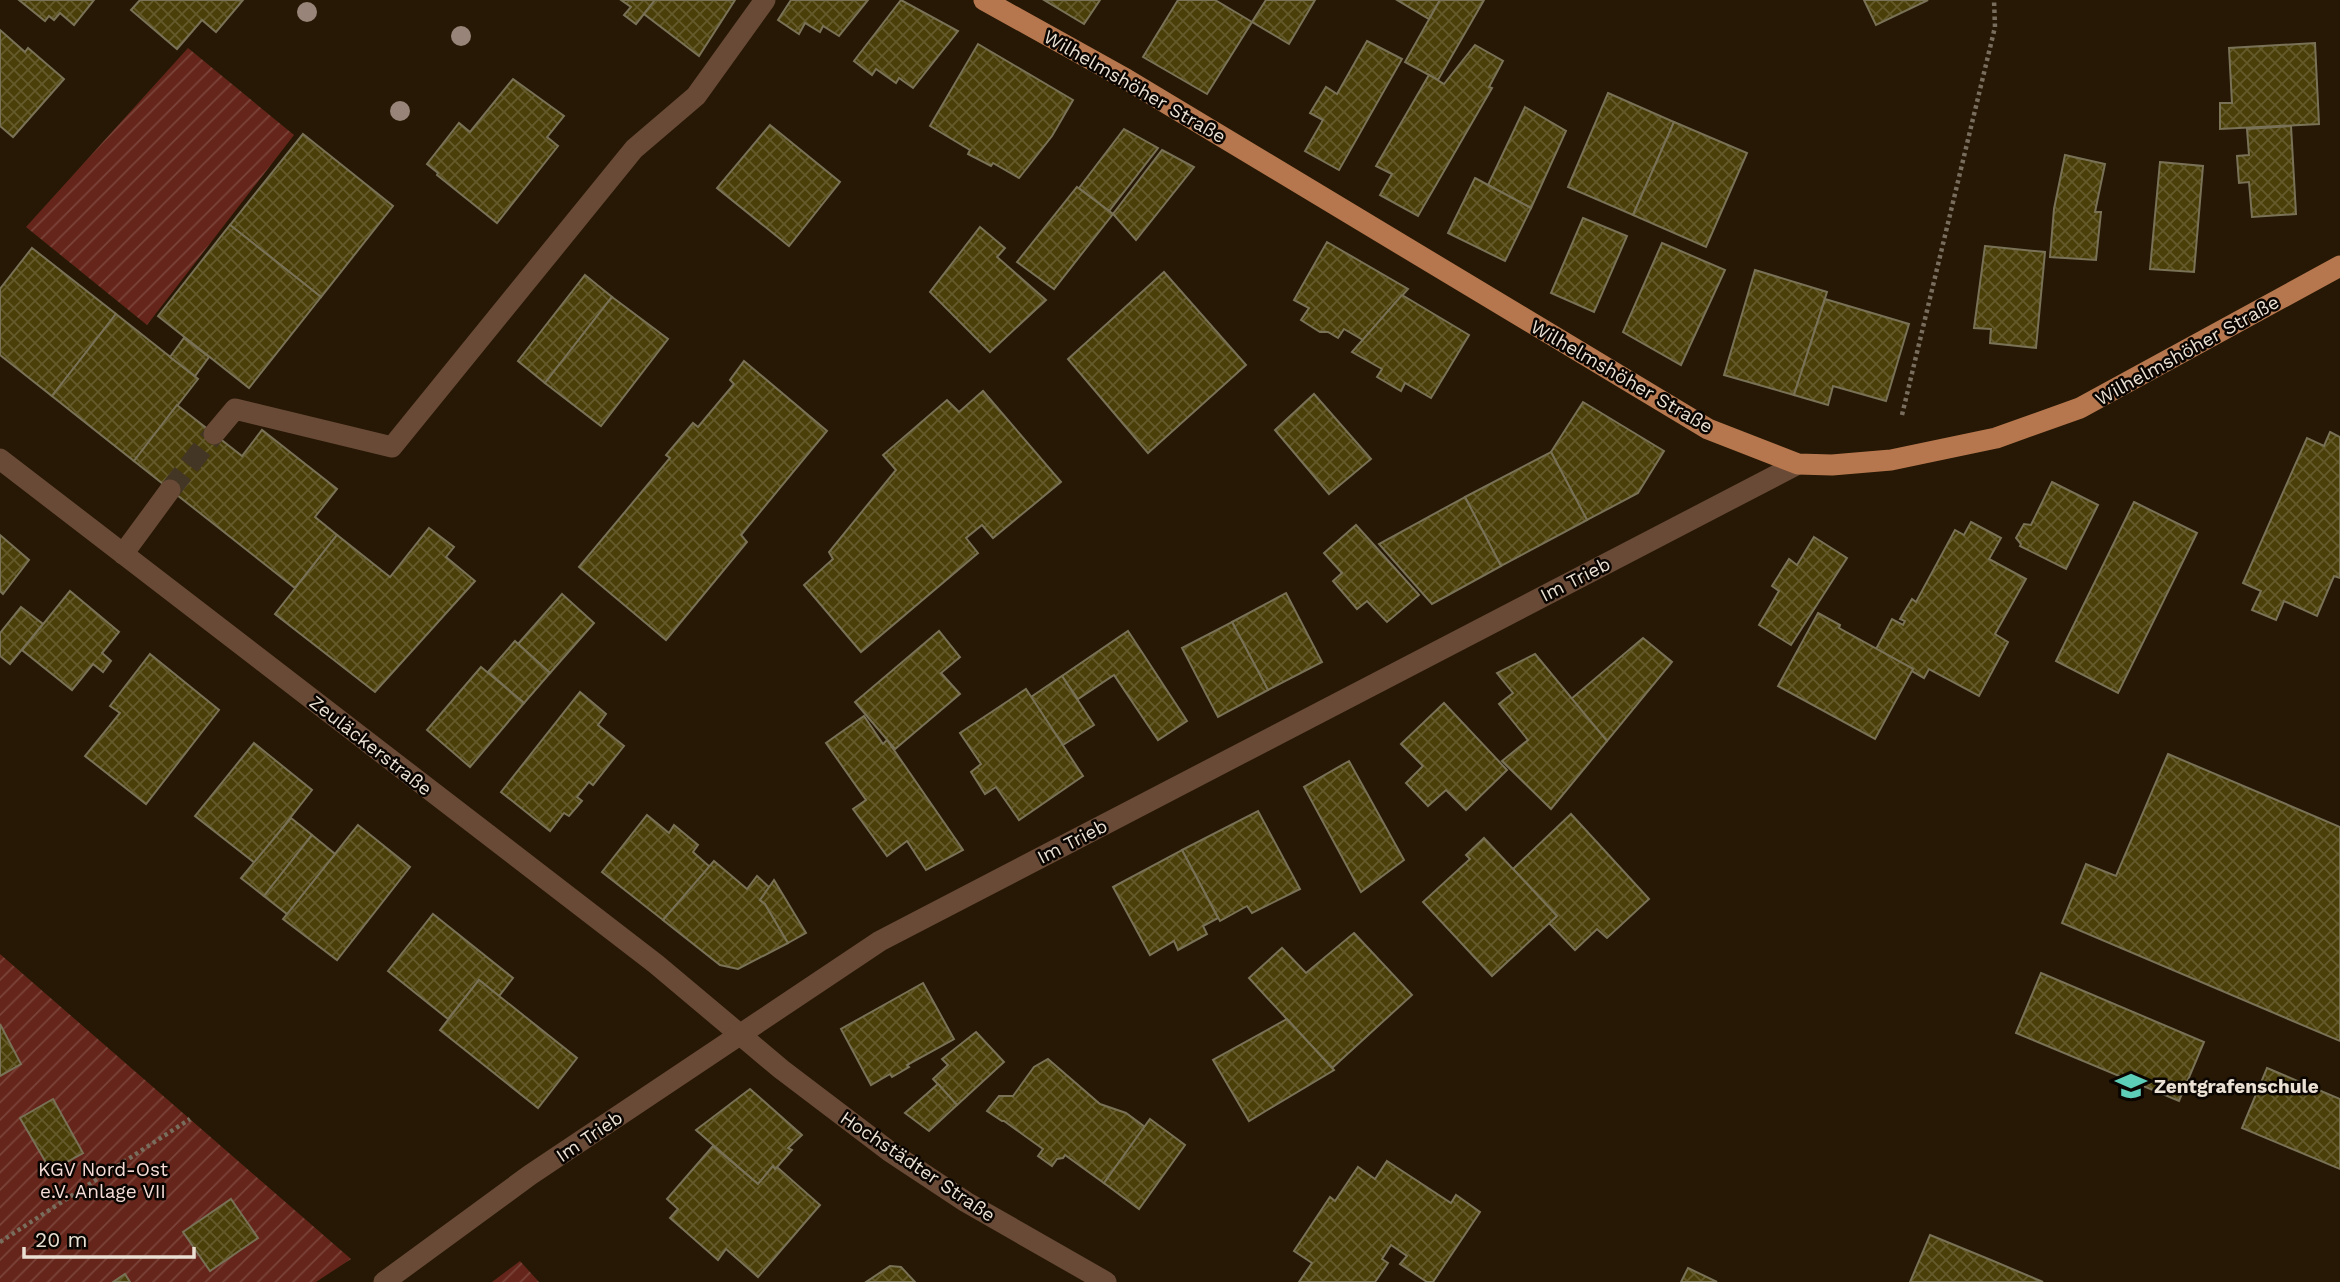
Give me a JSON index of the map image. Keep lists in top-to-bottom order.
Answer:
{
  "streets": {
    "main road": ["Wilhelmshöher Straße"],
    "street": ["Im Trieb", "Zeuläckerstraße", "Hochstädter Straße"]
  },
  "crossings": [
    ["Wilhelmshöher Straße", "Im Trieb"],
    ["Im Trieb", "Zeuläckerstraße"],
    ["Im Trieb", "Hochstädter Straße"],
    ["Zeuläckerstraße", "Hochstädter Straße"]
  ],
  "parks": ["KGV Nord-Ost e.V. Anlage VII"],
  "places": {
    "school or university": ["Zentgrafenschule"]
  },
  "scale_bar": "20 m"
}
